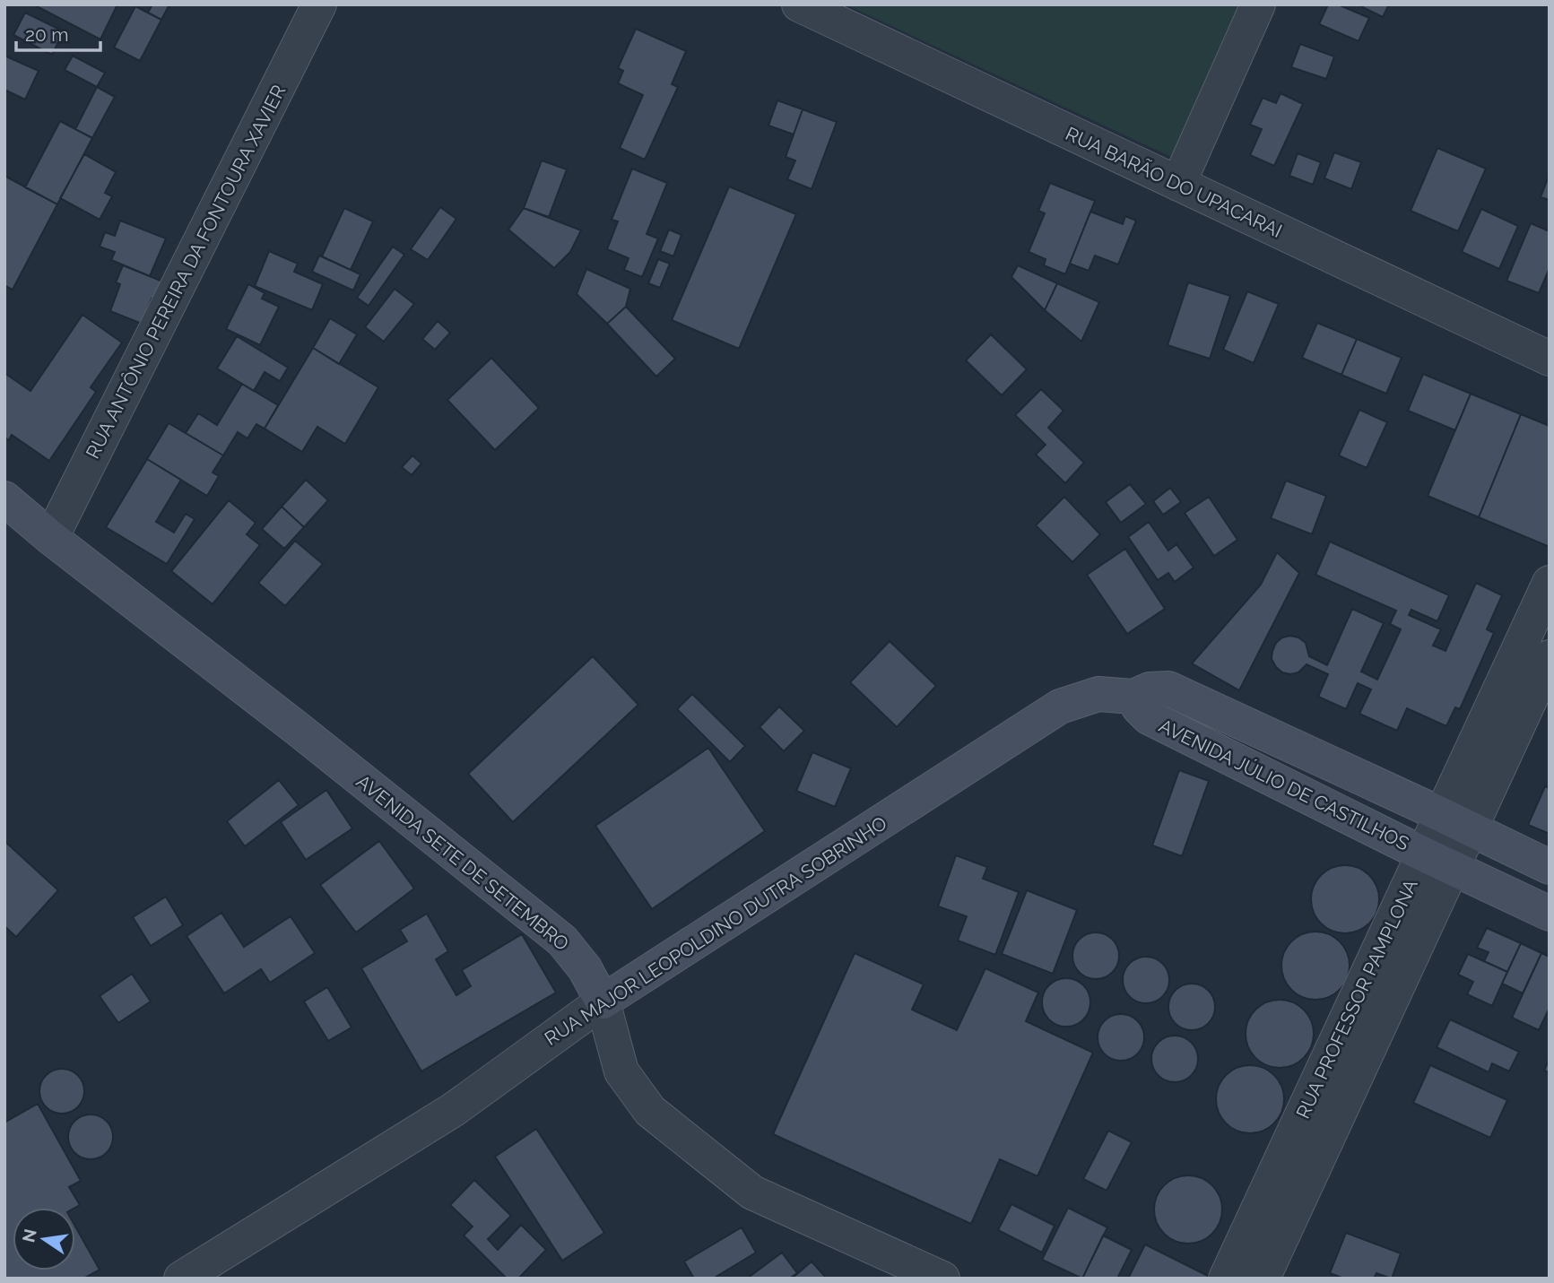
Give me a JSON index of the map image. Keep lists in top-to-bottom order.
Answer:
{
  "streets": {
    "street": [
      "RUA BARÃO DO UPACARAI",
      "RUA ANTÔNIO PEREIRA DA FONTOURA XAVIER",
      "AVENIDA JÚLIO DE CASTILHOS",
      "AVENIDA SETE DE SETEMBRO",
      "RUA MAJOR LEOPOLDINO DUTRA SOBRINHO",
      "RUA PROFESSOR PAMPLONA"
    ]
  },
  "crossings": [
    ["RUA ANTÔNIO PEREIRA DA FONTOURA XAVIER", "AVENIDA SETE DE SETEMBRO"],
    ["AVENIDA JÚLIO DE CASTILHOS", "RUA MAJOR LEOPOLDINO DUTRA SOBRINHO"],
    ["AVENIDA JÚLIO DE CASTILHOS", "RUA PROFESSOR PAMPLONA"],
    ["AVENIDA SETE DE SETEMBRO", "RUA MAJOR LEOPOLDINO DUTRA SOBRINHO"]
  ],
  "scale_bar": "20 m",
  "north": "left"
}
